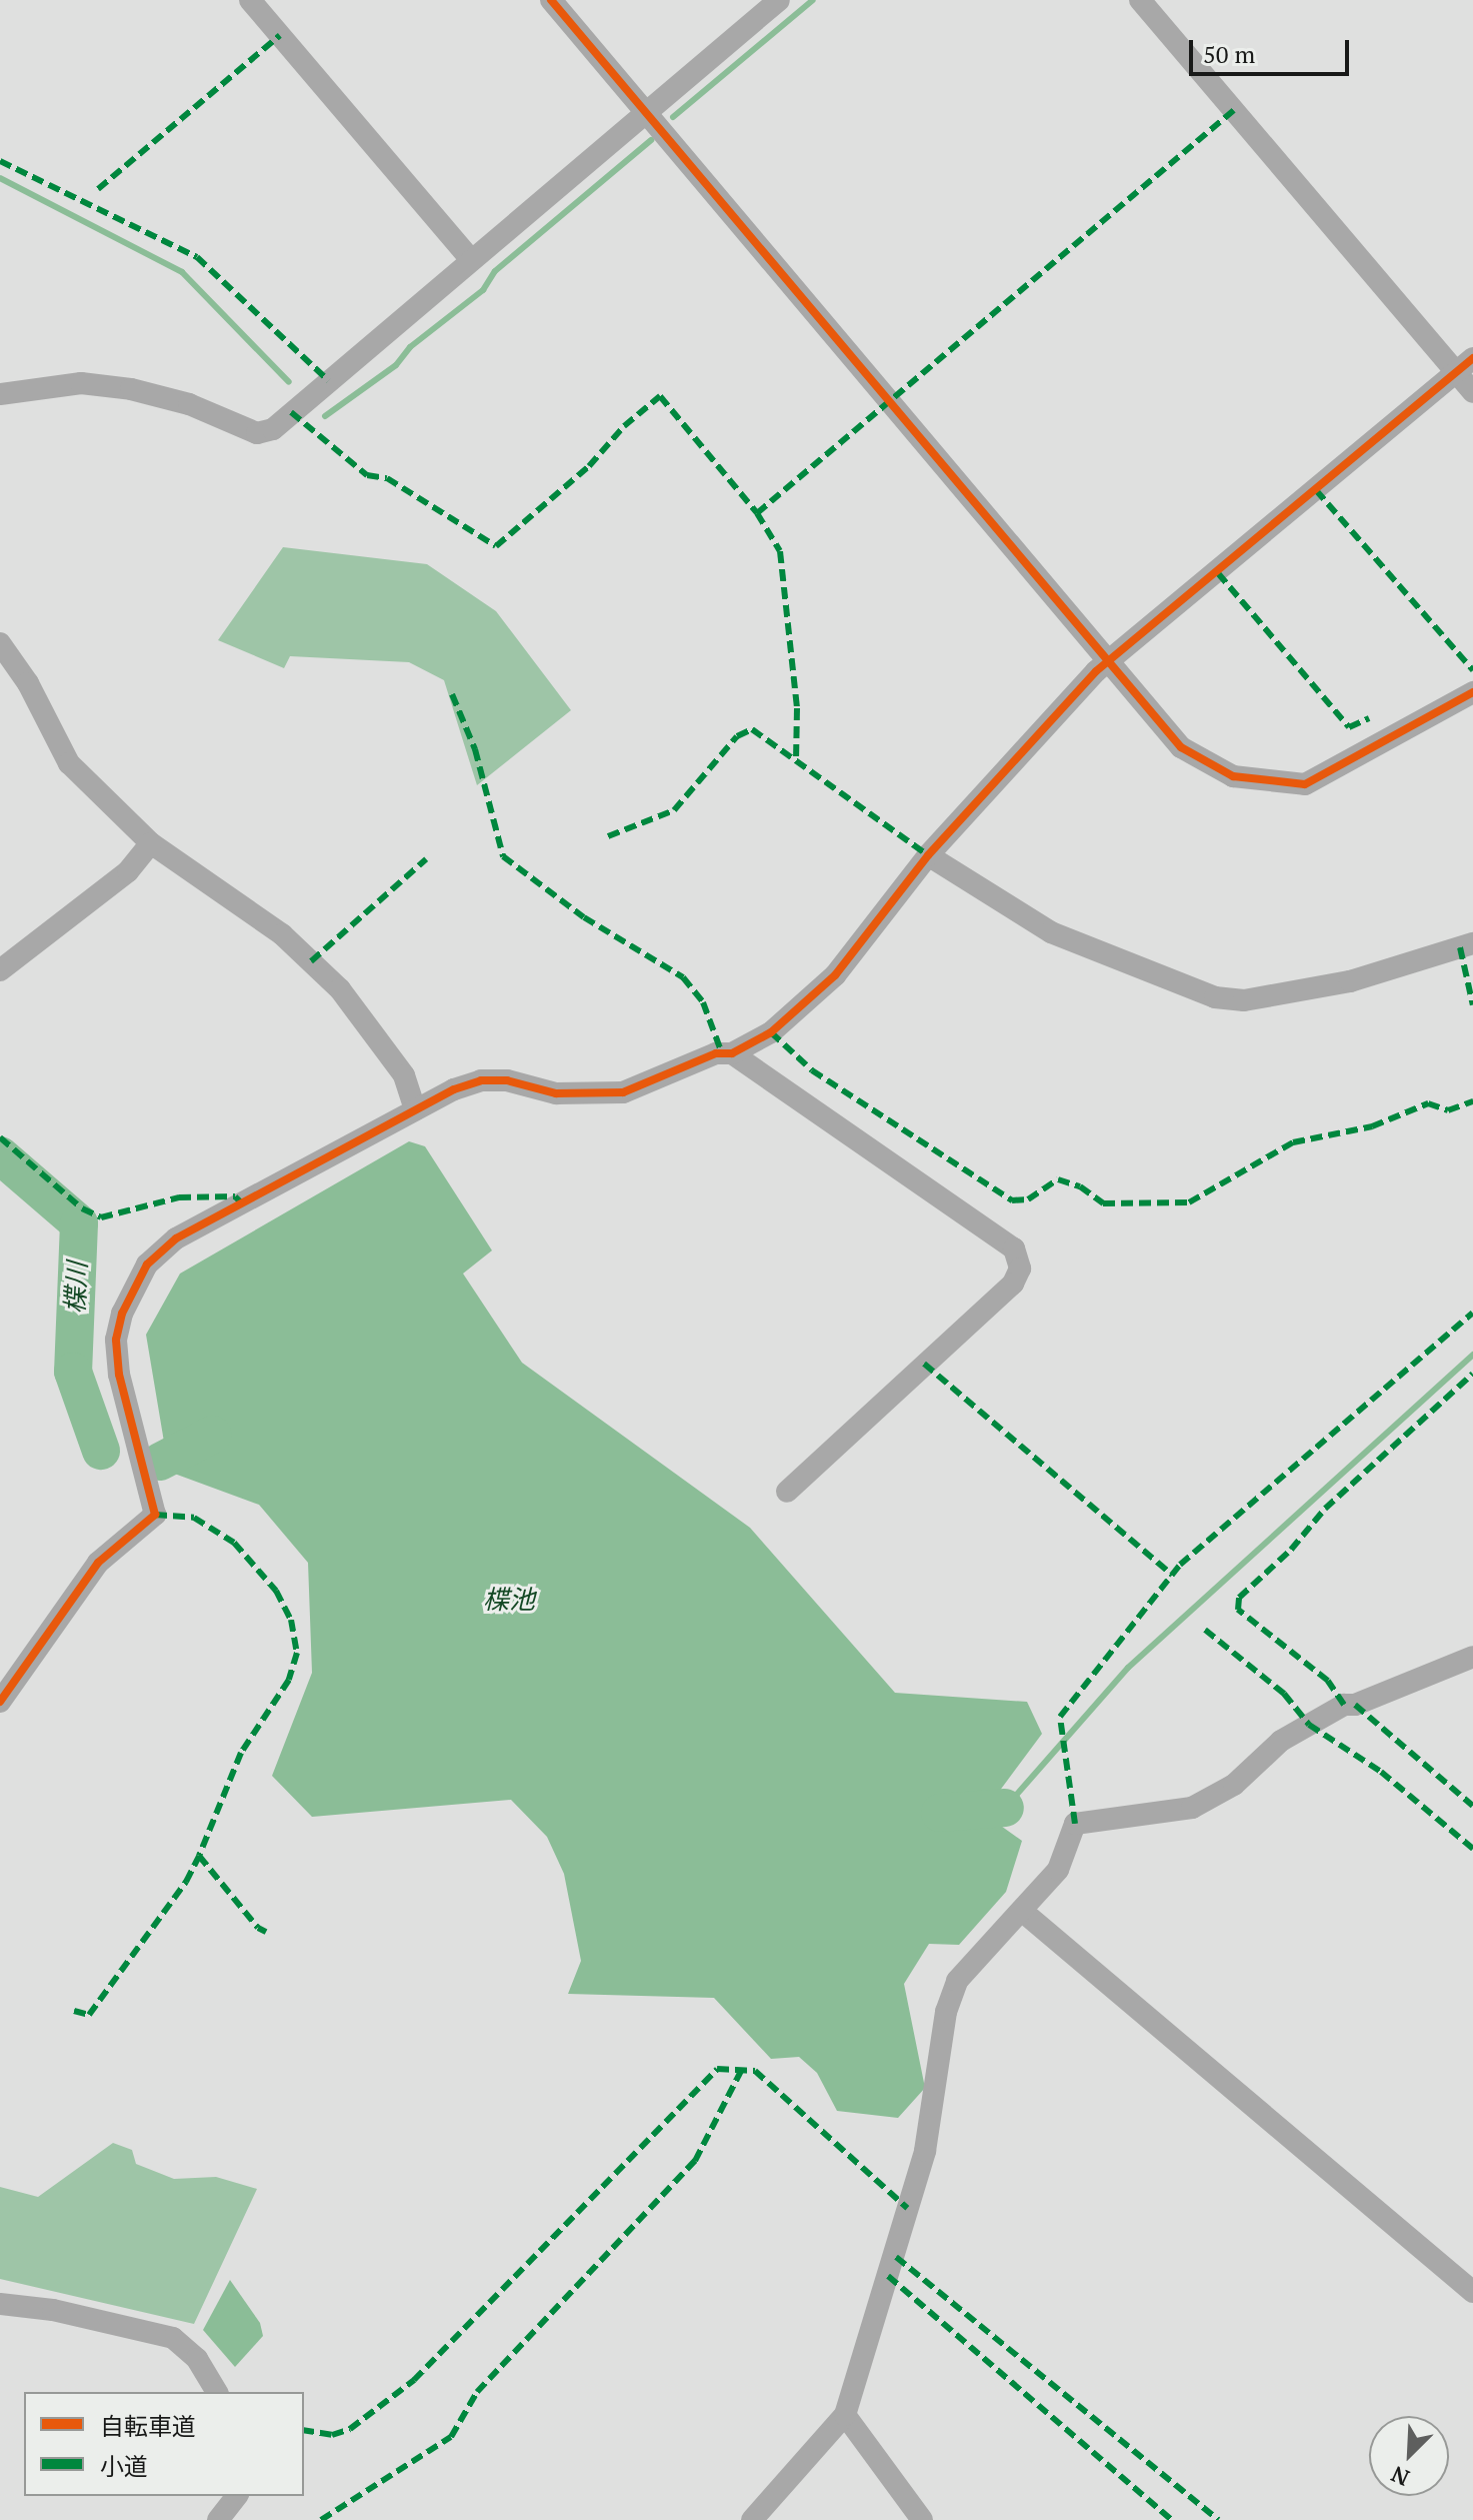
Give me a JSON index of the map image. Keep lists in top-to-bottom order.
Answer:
{
  "water": ["楪川", "楪池"],
  "legend": ["自転車道", "小道"],
  "scale_bar": "50 m",
  "north": "bottom left"
}
